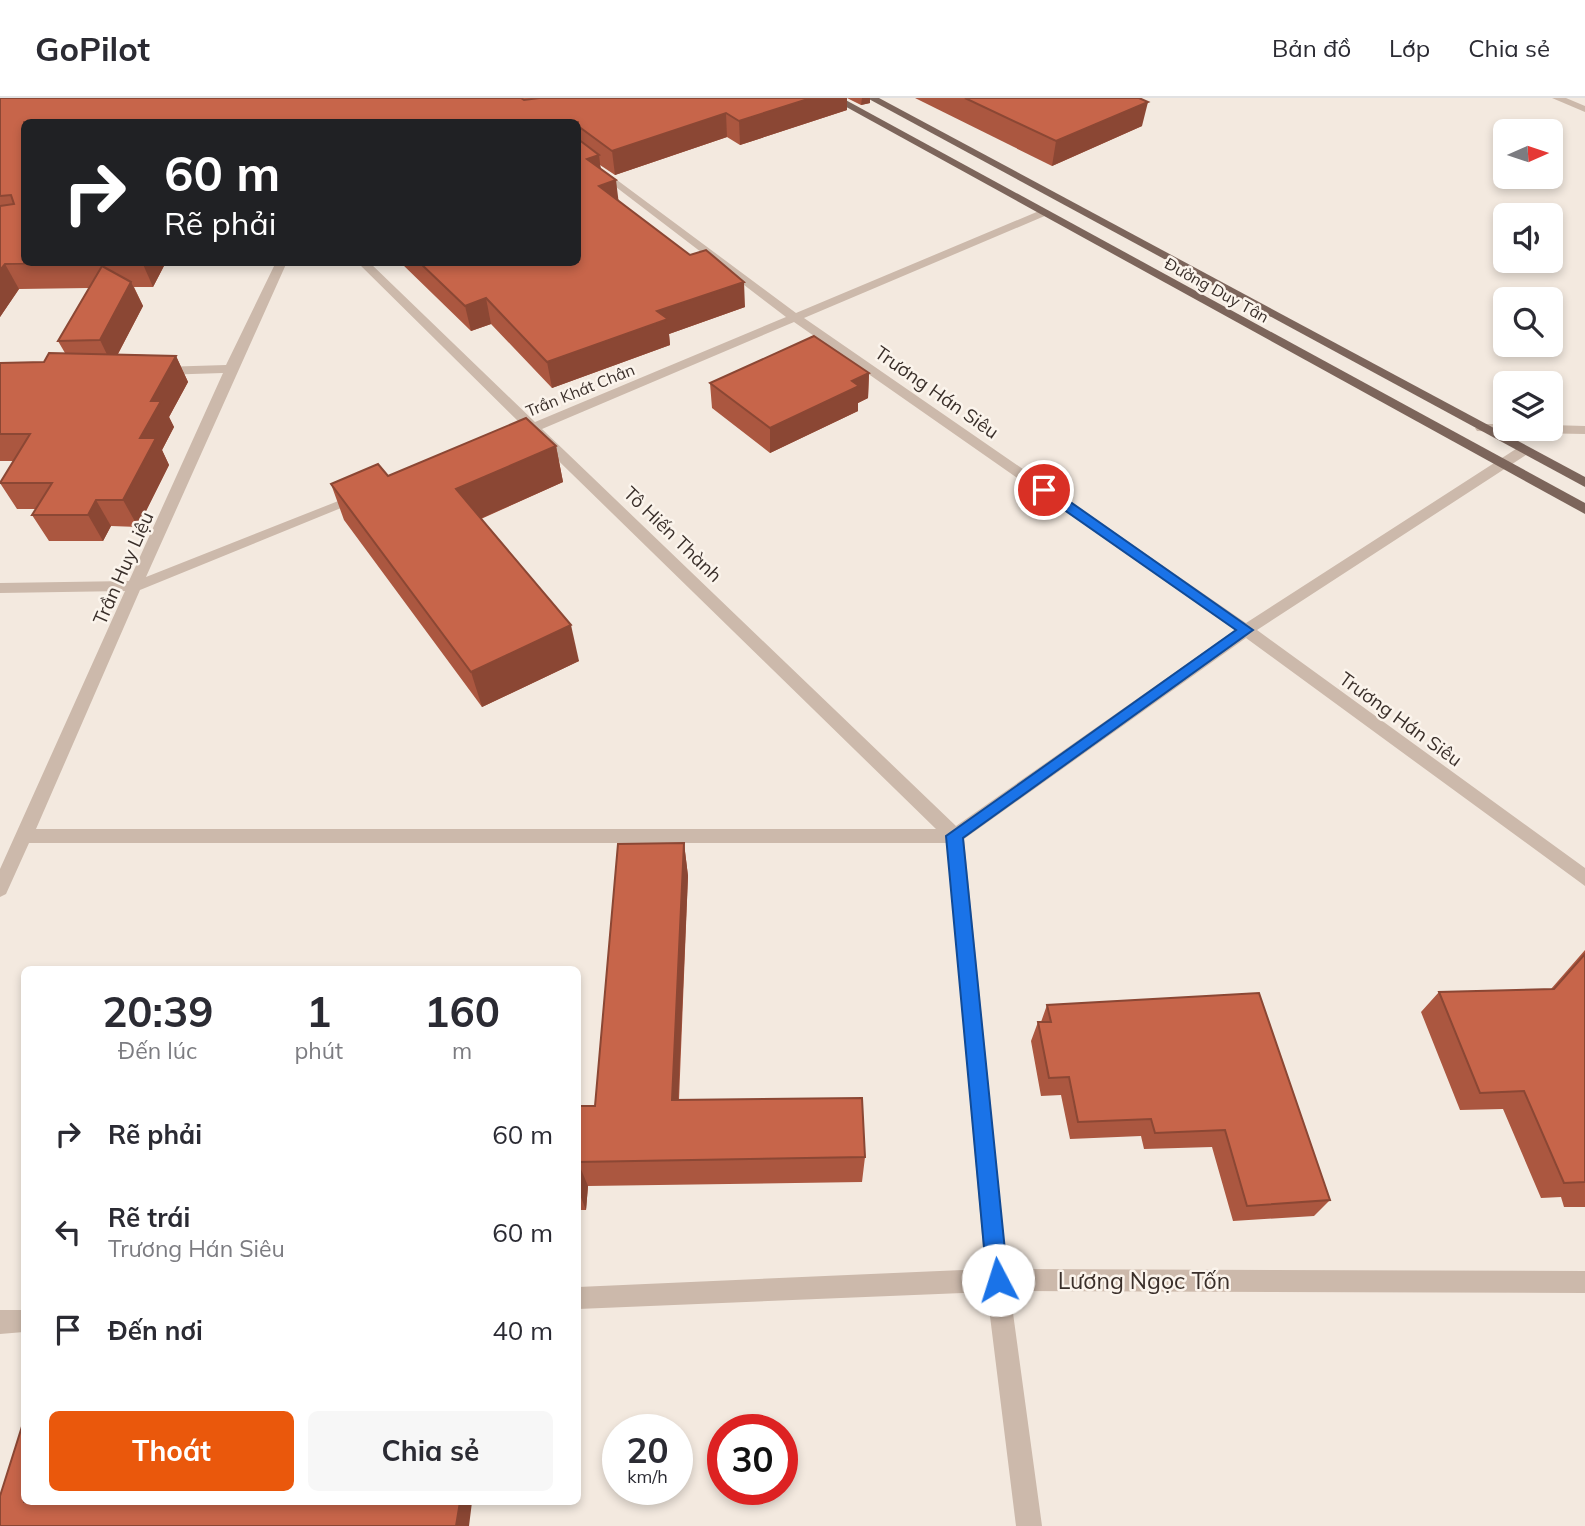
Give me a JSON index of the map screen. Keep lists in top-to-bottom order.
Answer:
{
  "streets": {
    "main road": ["Đường Duy Tân"],
    "street": [
      "Trần Khát Chân",
      "Trương Hán Siêu",
      "Tô Hiến Thành",
      "Trần Huy Liệu",
      "Lương Ngọc Tốn"
    ]
  },
  "crossings": [
    ["Đường Duy Tân", "Trần Khát Chân"],
    ["Trần Khát Chân", "Trương Hán Siêu"],
    ["Trần Khát Chân", "Tô Hiến Thành"]
  ],
  "north": "right",
  "page": {
    "header": "GoPilot",
    "nav": ["Bản đồ", "Lớp", "Chia sẻ"],
    "turn": ["60 m", "Rẽ phải"],
    "eta": [
      "20:39",
      "Đến lúc",
      "1",
      "phút",
      "160",
      "m"
    ],
    "list": [
      {
        "name": "Rẽ phải",
        "value": "60 m"
      },
      {
        "name": "Rẽ trái",
        "note": "Trương Hán Siêu",
        "value": "60 m"
      },
      {
        "name": "Đến nơi",
        "value": "40 m"
      }
    ],
    "buttons": ["Thoát", "Chia sẻ"],
    "speed": "20 km/h",
    "limit": "30"
  }
}
